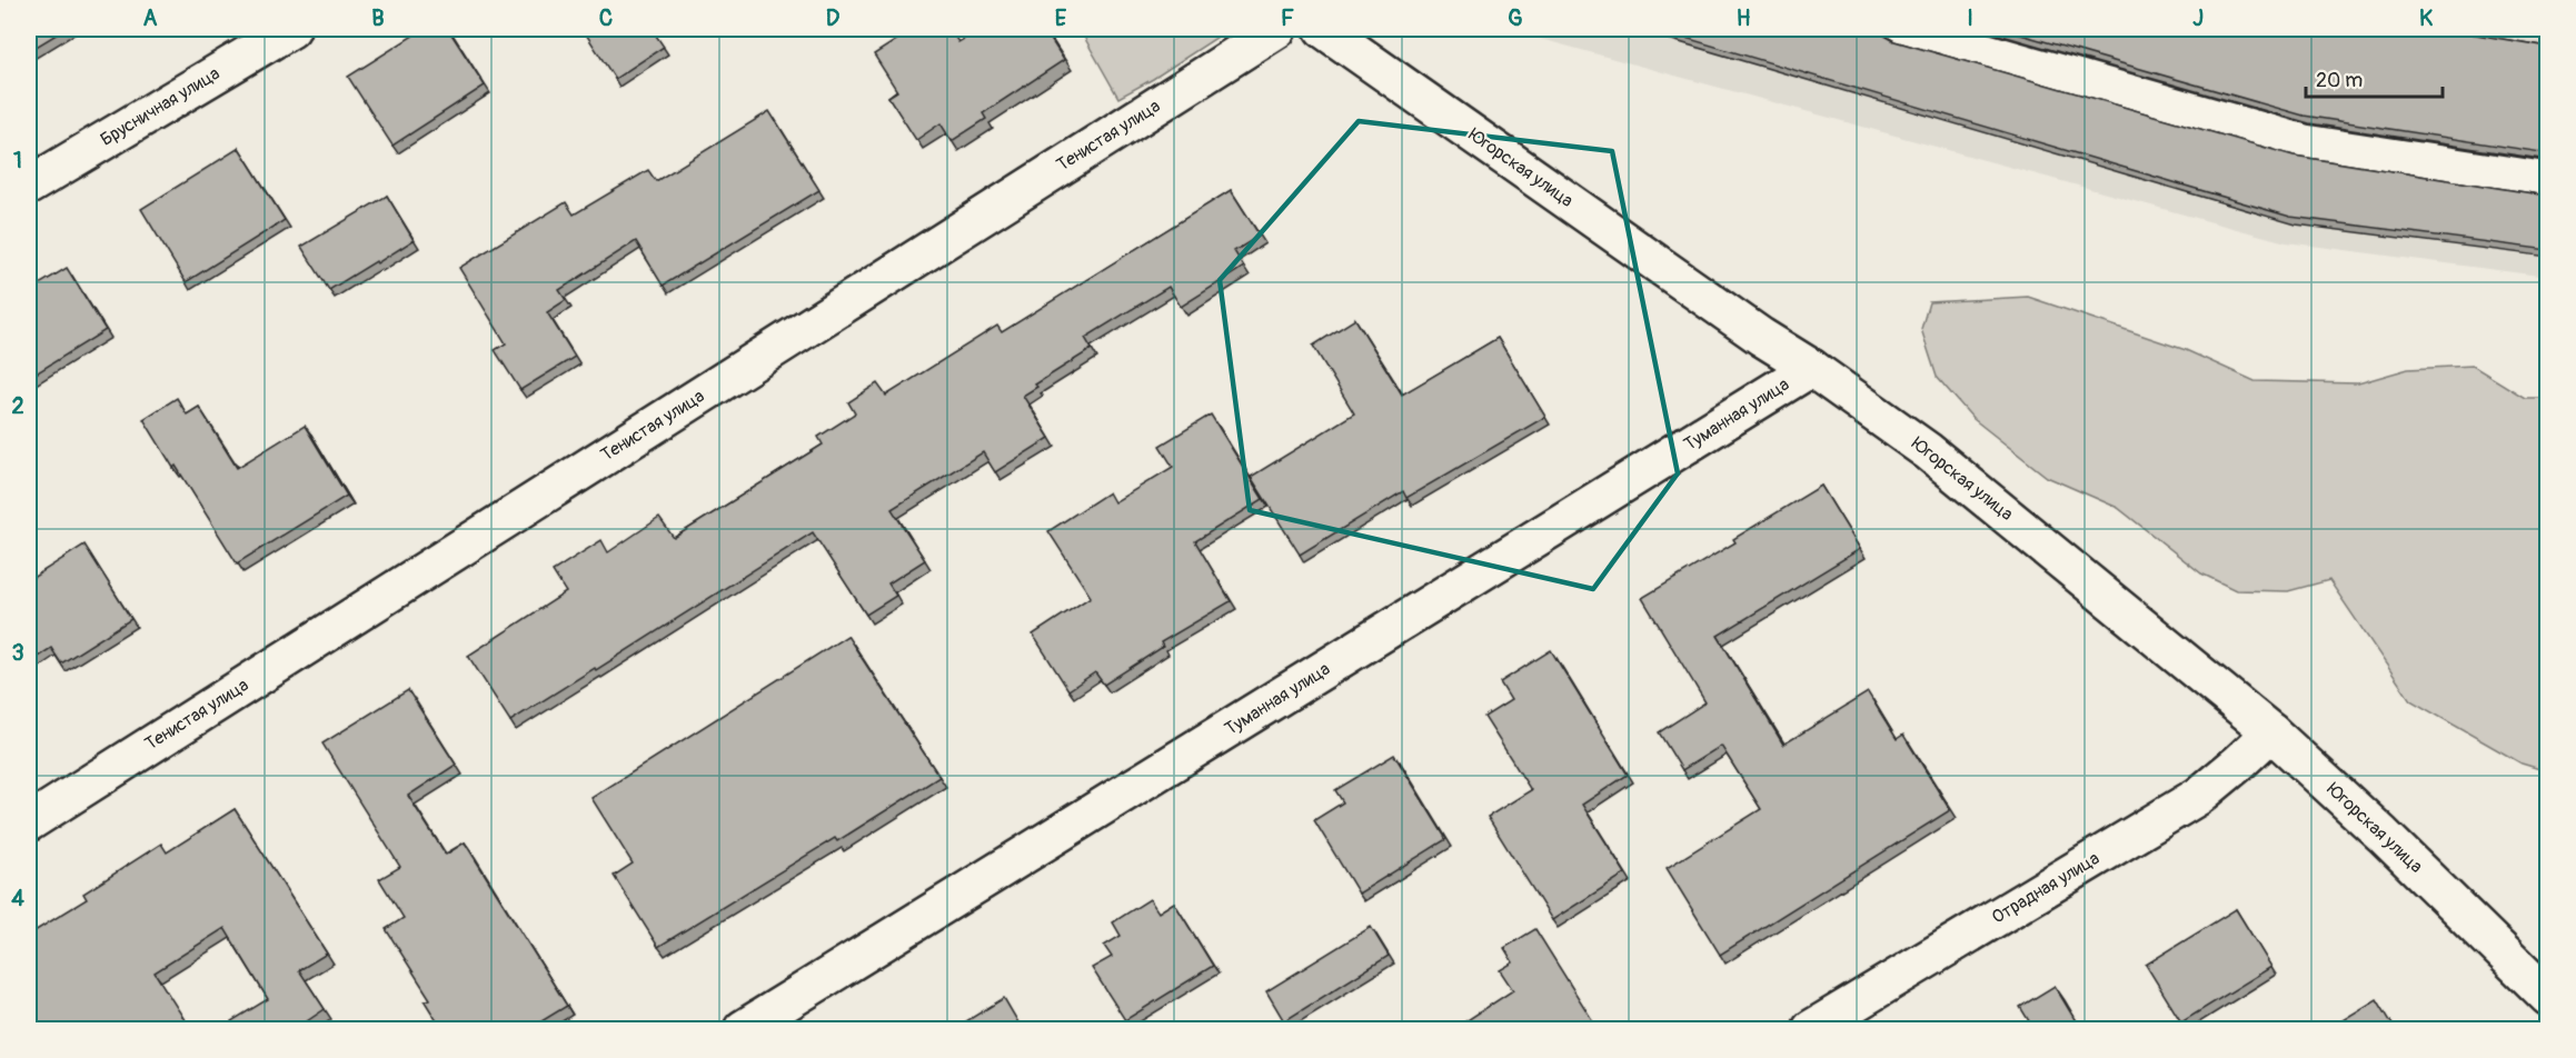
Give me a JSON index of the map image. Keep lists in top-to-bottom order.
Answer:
{
  "streets": {
    "street": [
      "Брусничная улица",
      "Тенистая улица",
      "Югорская улица",
      "Туманная улица",
      "Отрадная улица"
    ]
  },
  "crossings": [
    ["Югорская улица", "Туманная улица"],
    ["Югорская улица", "Отрадная улица"]
  ],
  "scale_bar": "20 m",
  "grid": {
    "columns": [
      "A",
      "B",
      "C",
      "D",
      "E",
      "F",
      "G",
      "H",
      "I",
      "J",
      "K"
    ],
    "rows": [
      "1",
      "2",
      "3",
      "4"
    ]
  }
}
